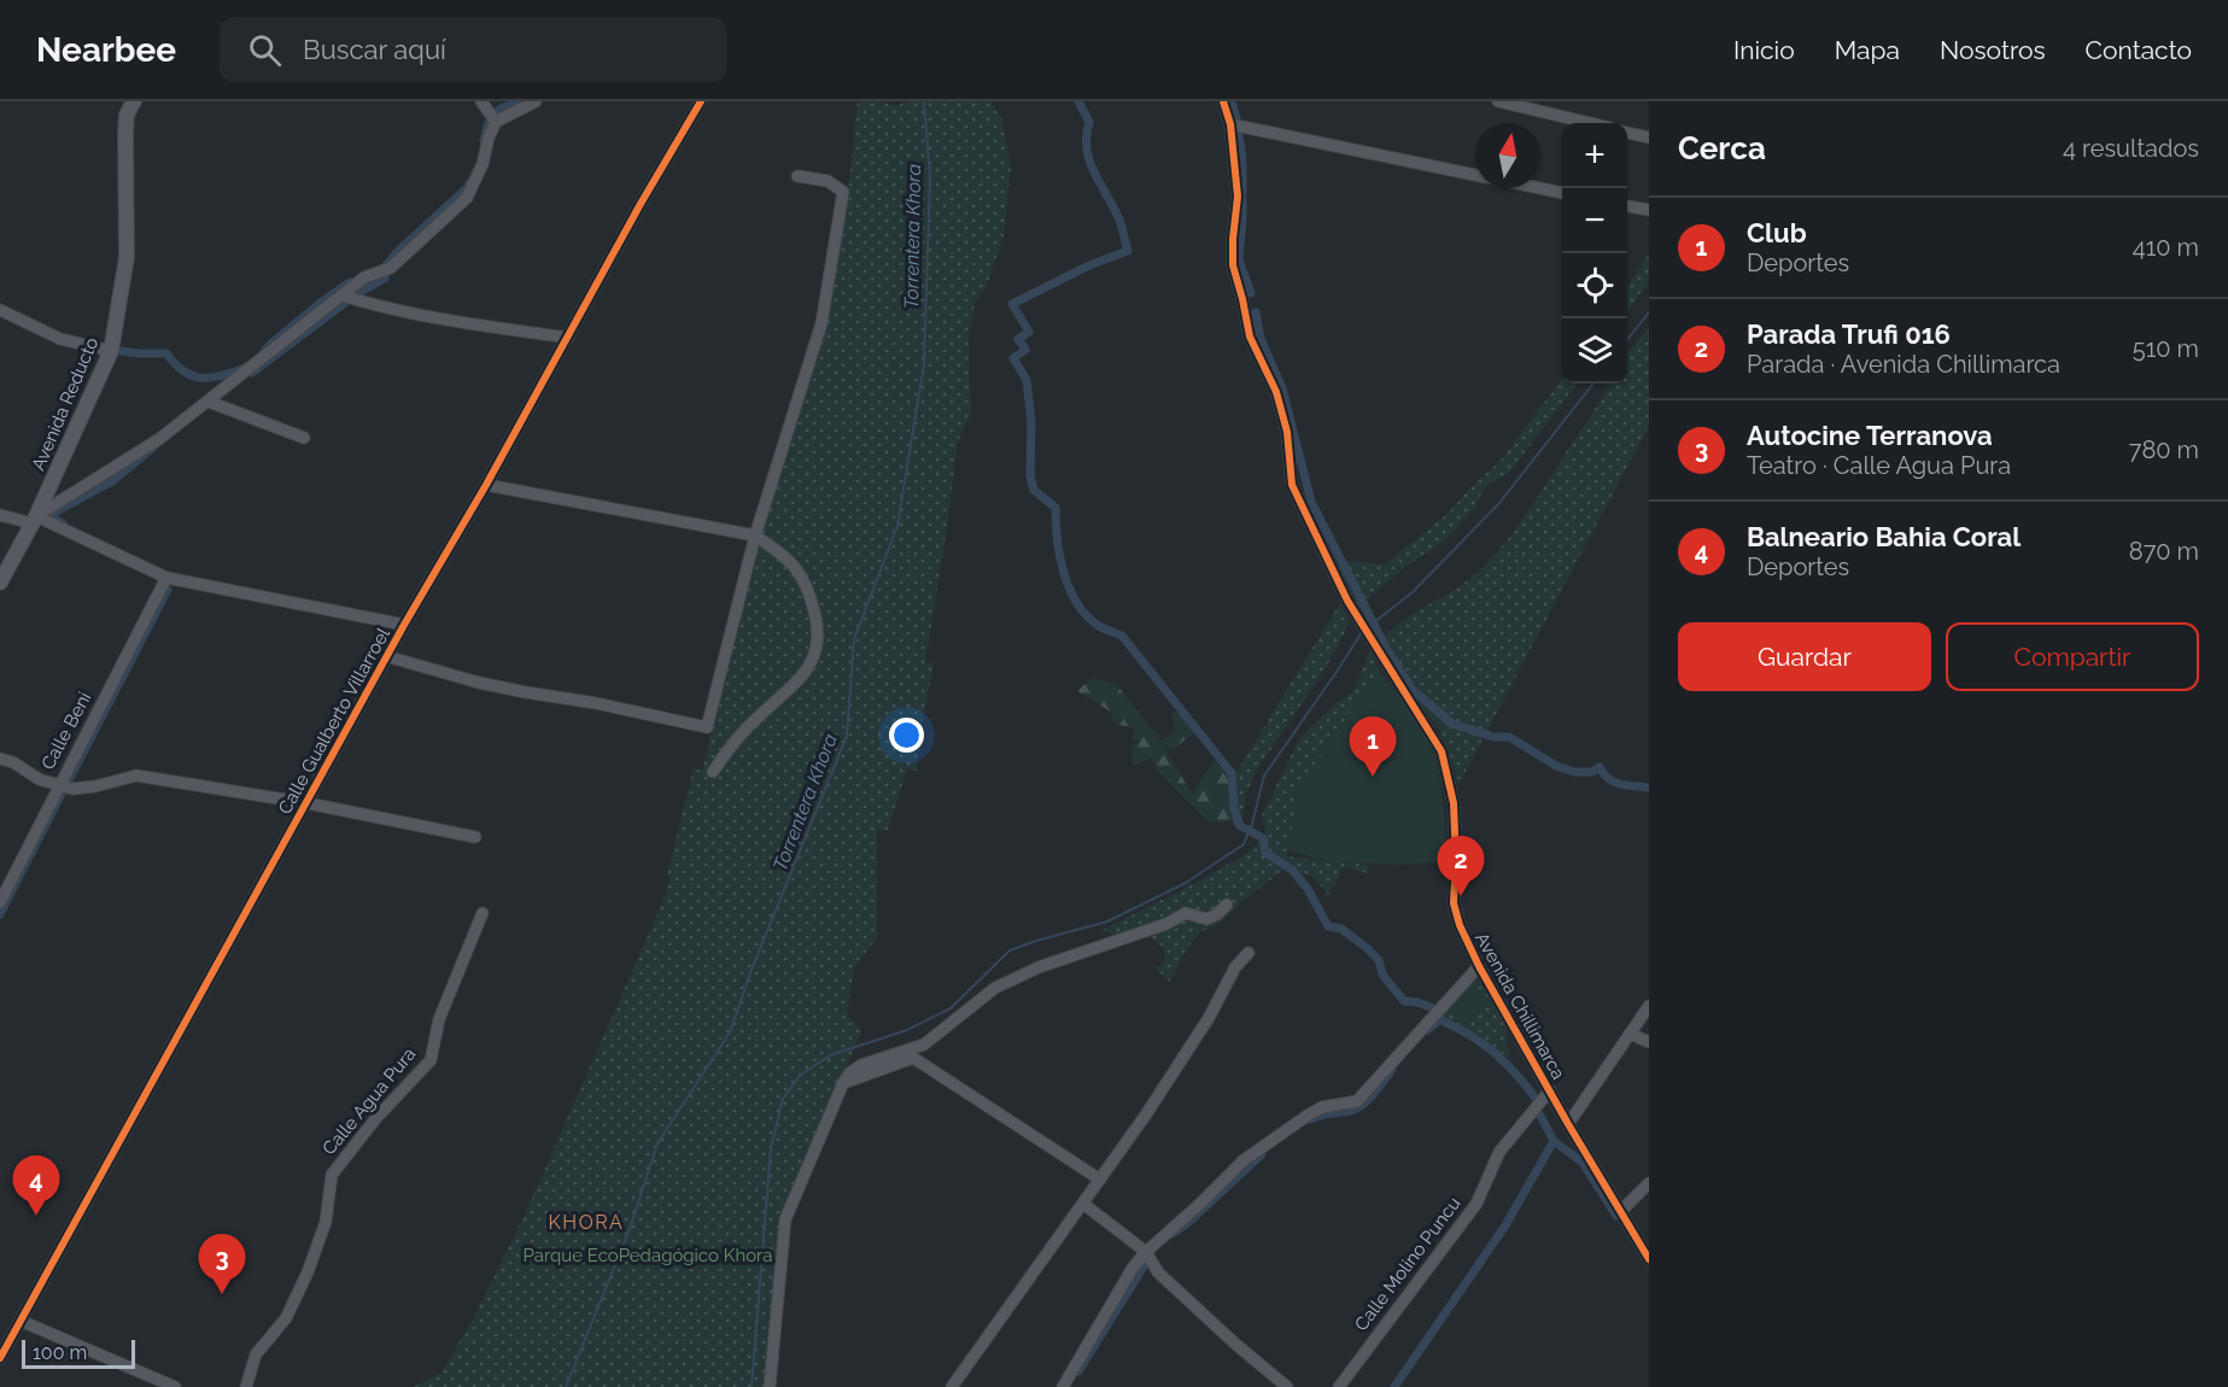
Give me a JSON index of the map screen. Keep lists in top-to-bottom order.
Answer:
{
  "streets": {
    "main road": ["Avenida Reducto"],
    "street": [
      "Calle Gualberto Villarroel",
      "Calle Beni",
      "Avenida Chillimarca",
      "Calle Agua Pura",
      "Calle Molino Puncu"
    ]
  },
  "crossings": [
    ["Avenida Chillimarca", "Calle Molino Puncu"]
  ],
  "districts": ["KHORA"],
  "water": ["Torrentera Khora"],
  "parks": ["Parque EcoPedagógico Khora"],
  "scale_bar": "100 m",
  "north": "top",
  "page": {
    "header": "Nearbee",
    "search": "Buscar aquí",
    "nav": [
      "Inicio",
      "Mapa",
      "Nosotros",
      "Contacto"
    ],
    "heading": ["Cerca", "4 resultados"],
    "map_buttons": ["+", "−"],
    "list": [
      {
        "mark": "1",
        "name": "Club",
        "note": "Deportes",
        "value": "410 m"
      },
      {
        "mark": "2",
        "name": "Parada Trufi 016",
        "note": "Parada · Avenida Chillimarca",
        "value": "510 m"
      },
      {
        "mark": "3",
        "name": "Autocine Terranova",
        "note": "Teatro · Calle Agua Pura",
        "value": "780 m"
      },
      {
        "mark": "4",
        "name": "Balneario Bahia Coral",
        "note": "Deportes",
        "value": "870 m"
      }
    ],
    "buttons": ["Guardar", "Compartir"],
    "pins": [
      "1",
      "2",
      "4",
      "3"
    ],
    "scale": "100 m"
  }
}
